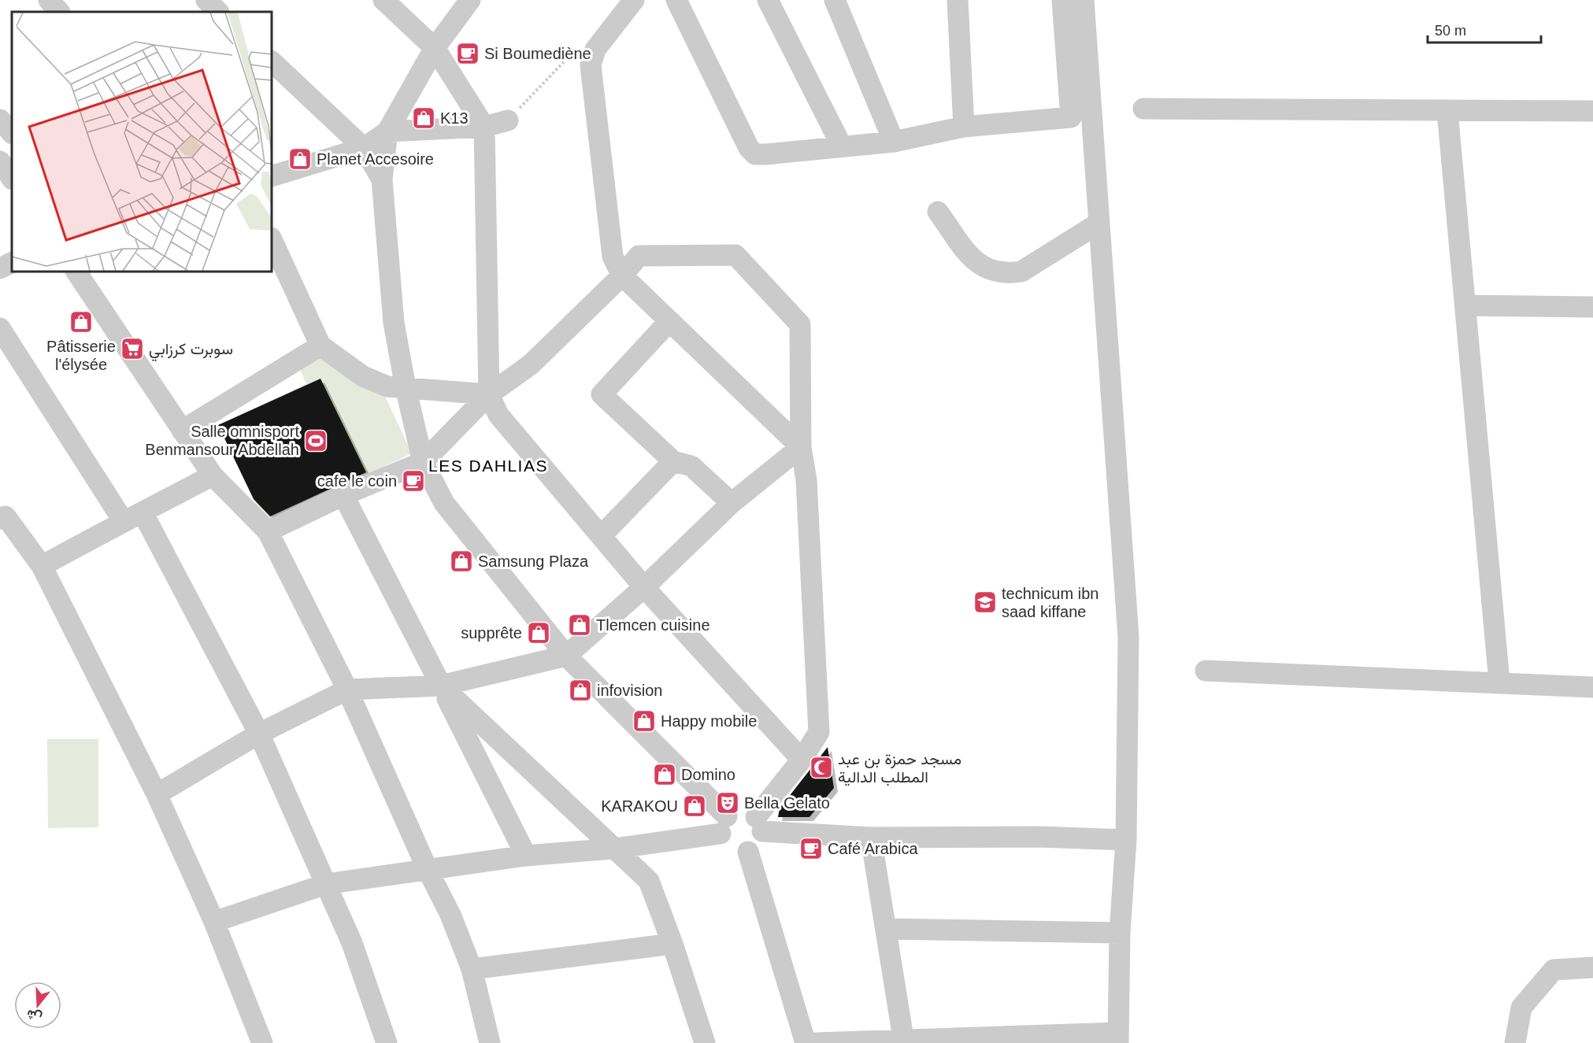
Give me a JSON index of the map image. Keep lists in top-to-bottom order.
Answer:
{
  "districts": ["LES DAHLIAS"],
  "places": {
    "cafe": ["Si Boumediène", "cafe le coin", "Café Arabica"],
    "shop": [
      "K13",
      "Planet Accesoire",
      "Pâtisserie l'élysée",
      "Samsung Plaza",
      "Tlemcen cuisine",
      "supprête",
      "infovision",
      "Happy mobile",
      "Domino",
      "KARAKOU"
    ],
    "supermarket": ["سوبرت كرزابي"],
    "sports": ["Salle omnisport Benmansour Abdellah"],
    "school or university": ["technicum ibn saad kiffane"],
    "mosque": ["مسجد حمزة بن عبد المطلب الدالية"],
    "theatre": ["Bella Gelato"]
  },
  "scale_bar": "50 m",
  "north": "bottom"
}
